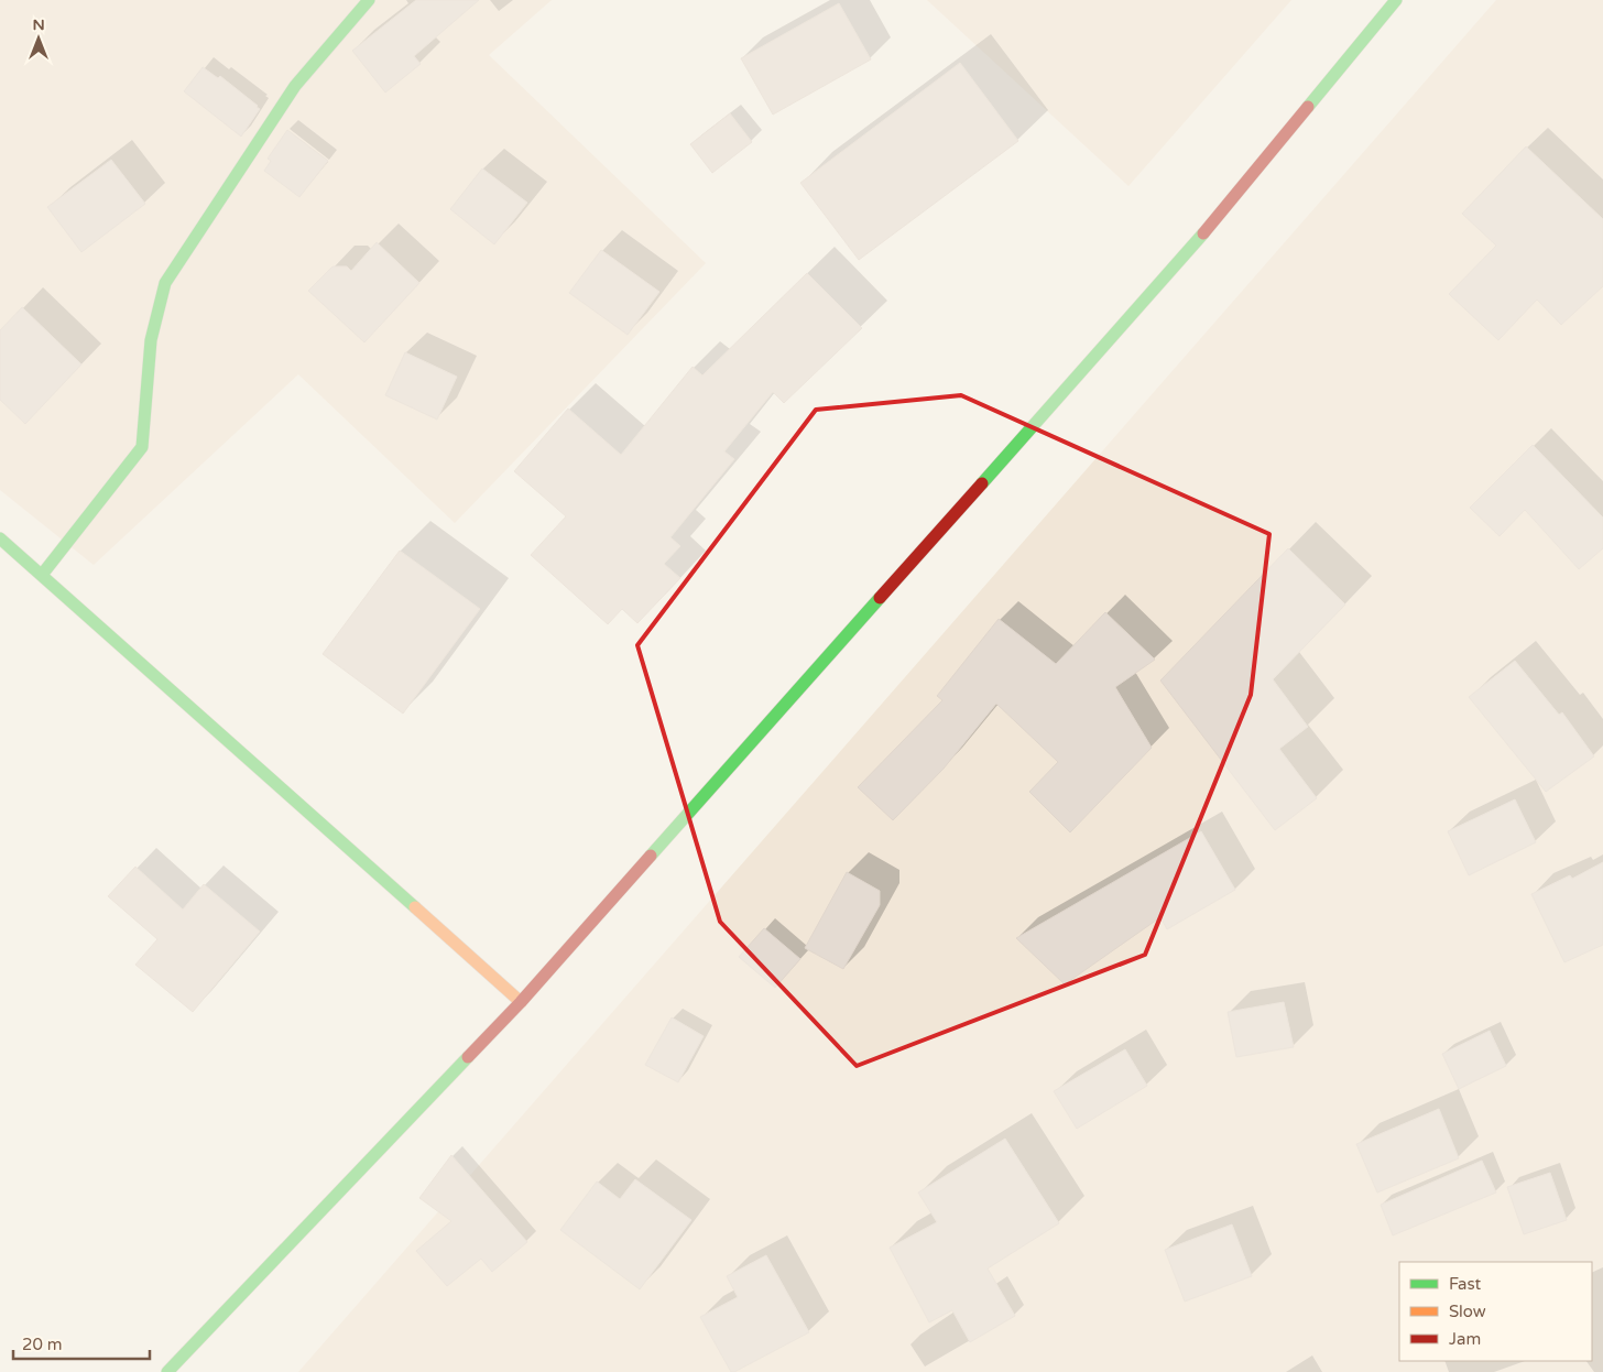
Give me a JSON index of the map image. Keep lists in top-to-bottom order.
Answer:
{
  "legend": ["Fast", "Slow", "Jam"],
  "scale_bar": "20 m",
  "north": "top"
}
